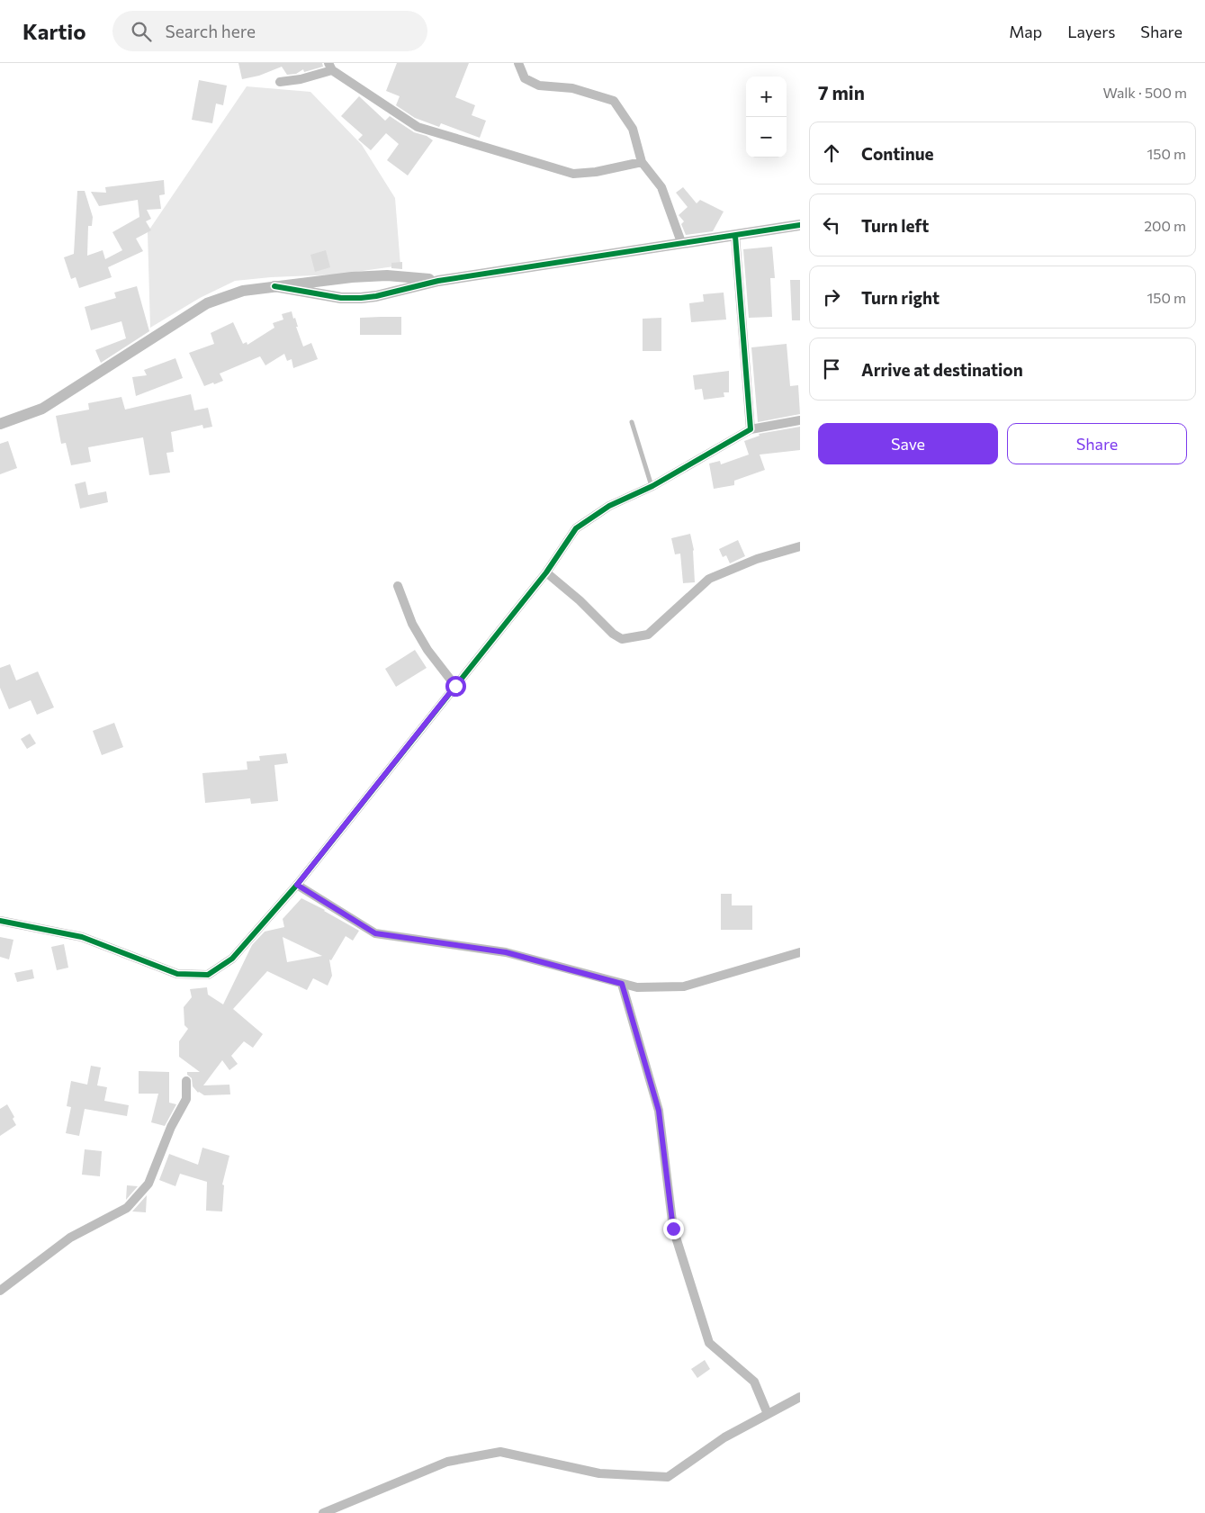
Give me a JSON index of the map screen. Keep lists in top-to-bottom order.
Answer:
{
  "page": {
    "header": "Kartio",
    "search": "Search here",
    "nav": ["Map", "Layers", "Share"],
    "heading": ["7 min", "Walk · 500 m"],
    "map_buttons": ["+", "−"],
    "list": [
      ["Continue", "150 m"],
      ["Turn left", "200 m"],
      ["Turn right", "150 m"],
      "Arrive at destination"
    ],
    "buttons": ["Save", "Share"]
  }
}
